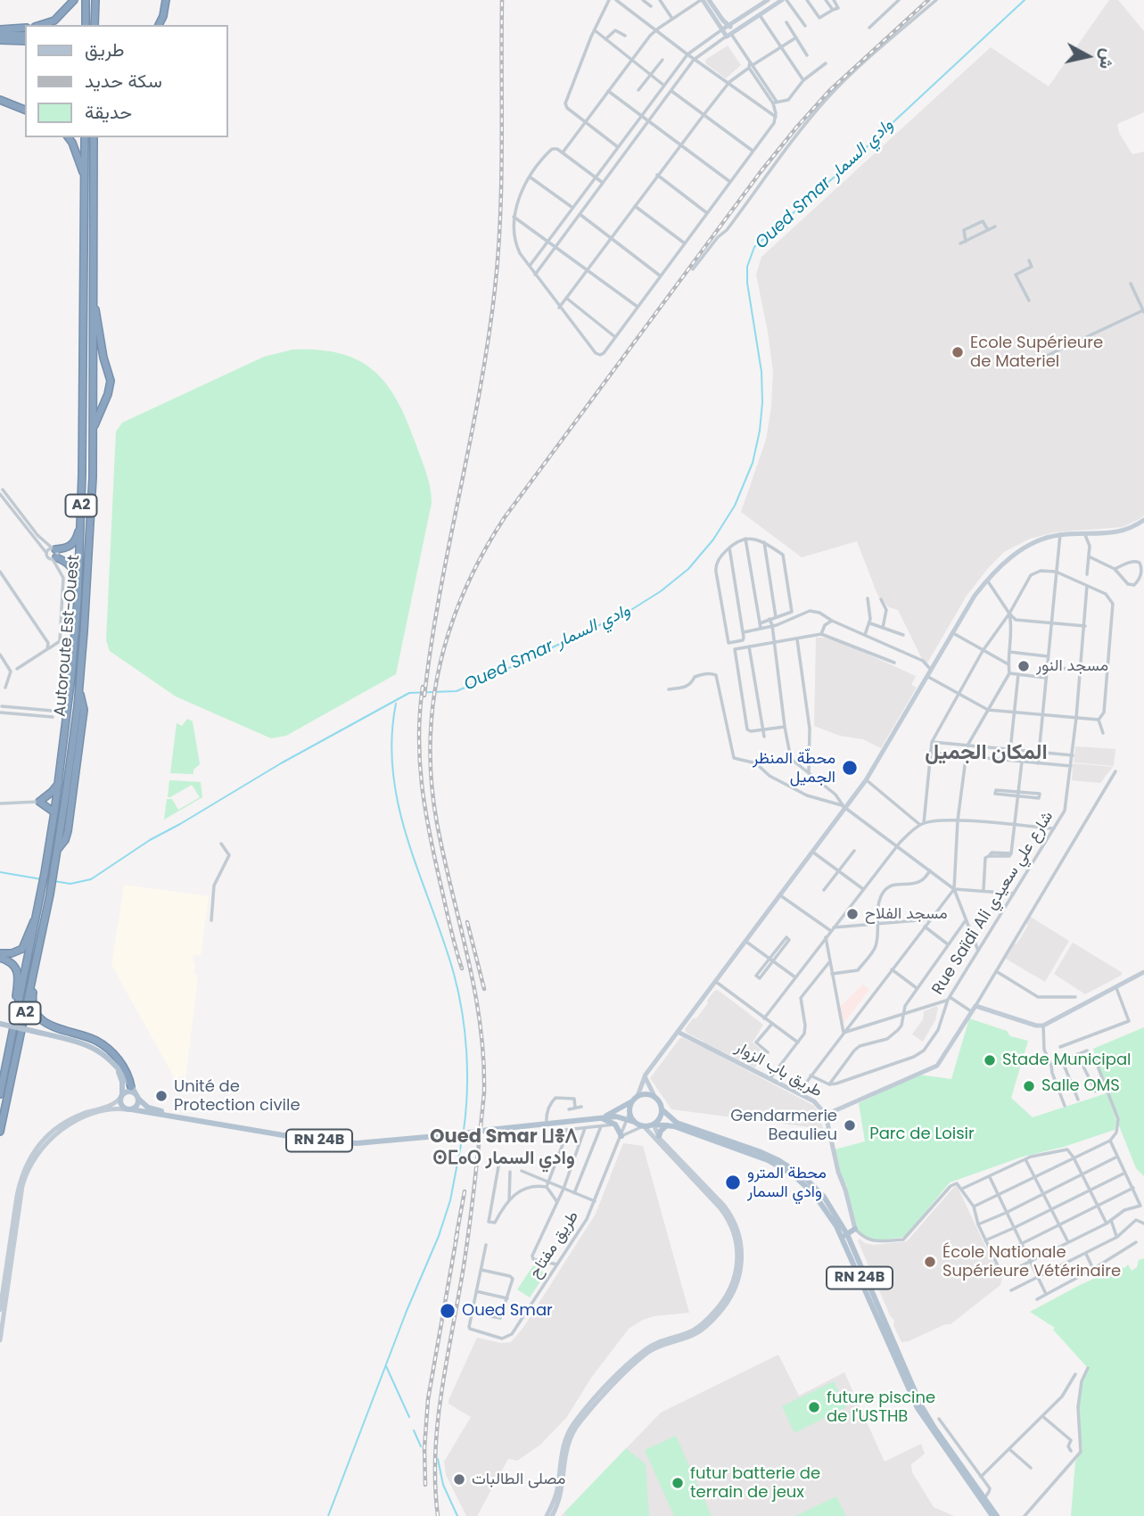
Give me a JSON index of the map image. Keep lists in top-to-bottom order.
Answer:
{
  "streets": {
    "highway": ["A2", "Autoroute Est-Ouest"],
    "main road": ["طريق باب الزوار", "RN 24B"],
    "street": ["Rue Saïdi Ali شارع علي سعيدي", "طريق مفتاح"]
  },
  "crossings": [
    ["RN 24B", "طريق مفتاح"]
  ],
  "districts": ["المكان الجميل", "Oued Smar ⵡⴻⴷ ⵙⵎⴰⵔ وادي السمار"],
  "water": ["Oued Smar وادي السمار"],
  "parks": ["Parc de Loisir"],
  "places": [
    "Ecole Supérieure de Materiel",
    "مسجد النور",
    "محطّة المنظر الجميل",
    "مسجد الفلاح",
    "Stade Municipal",
    "Salle OMS",
    "Unité de Protection civile",
    "Gendarmerie Beaulieu",
    "محطة المترو وادي السمار",
    "École Nationale Supérieure Vétérinaire",
    "Oued Smar",
    "future piscine de l'USTHB",
    "مصلى الطالبات",
    "futur batterie de terrain de jeux"
  ],
  "legend": ["طريق", "سكة حديد", "حديقة"],
  "north": "right"
}
